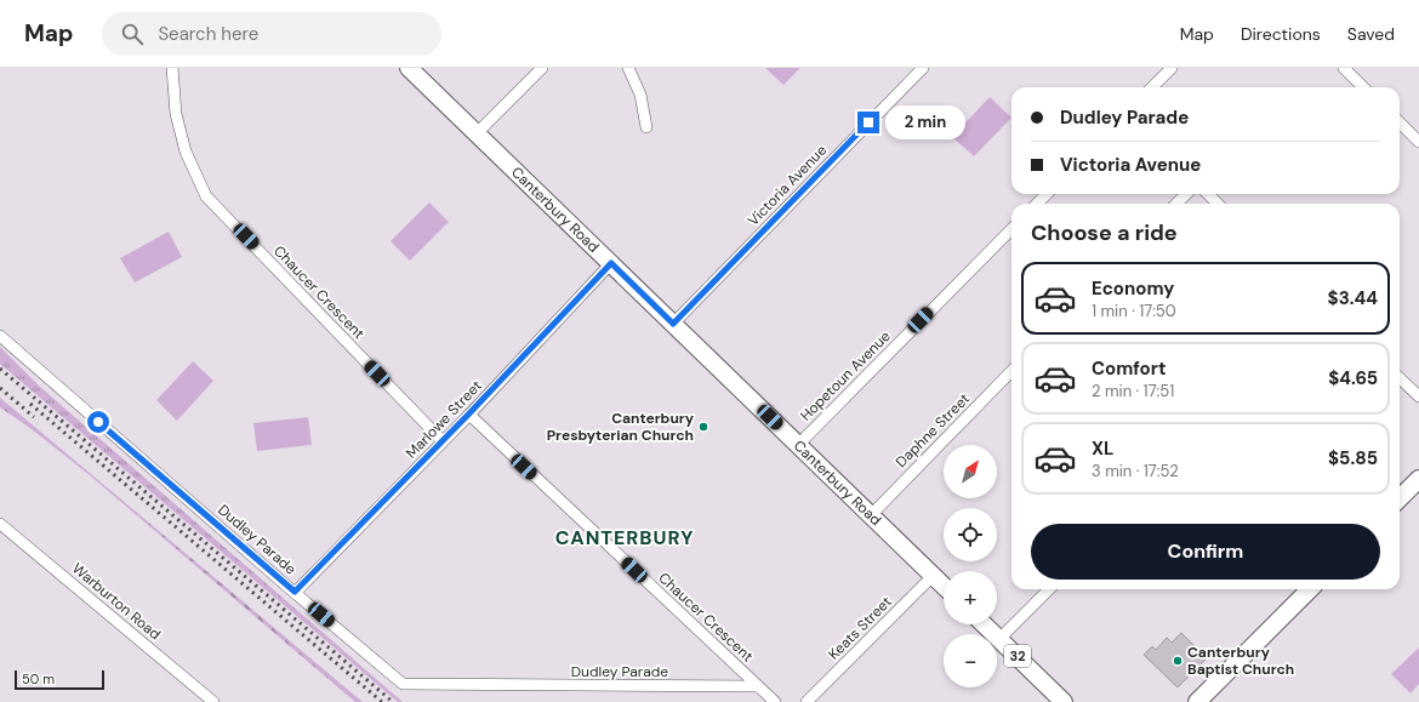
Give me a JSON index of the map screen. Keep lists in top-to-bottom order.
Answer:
{
  "streets": {
    "main road": ["Canterbury Road", "32"],
    "street": [
      "Victoria Avenue",
      "Chaucer Crescent",
      "Hopetoun Avenue",
      "Marlowe Street",
      "Daphne Street",
      "Dudley Parade",
      "Warburton Road",
      "Keats Street"
    ]
  },
  "crossings": [
    ["Victoria Avenue", "Canterbury Road"],
    ["Canterbury Road", "Hopetoun Avenue"],
    ["Canterbury Road", "Marlowe Street"],
    ["Canterbury Road", "Daphne Street"],
    ["Canterbury Road", "Keats Street"],
    ["Chaucer Crescent", "Marlowe Street"],
    ["Chaucer Crescent", "Dudley Parade"],
    ["Marlowe Street", "Dudley Parade"]
  ],
  "districts": ["CANTERBURY"],
  "places": ["Canterbury Presbyterian Church", "Canterbury Baptist Church"],
  "scale_bar": "50 m",
  "north": "top right",
  "page": {
    "header": "Map",
    "search": "Search here",
    "nav": ["Map", "Directions", "Saved"],
    "banner": ["Dudley Parade", "Victoria Avenue"],
    "bubble": "2 min",
    "heading": "Choose a ride",
    "list": [
      {
        "name": "Economy",
        "note": "1 min · 17:50",
        "value": "$3.44"
      },
      {
        "name": "Comfort",
        "note": "2 min · 17:51",
        "value": "$4.65"
      },
      {
        "name": "XL",
        "note": "3 min · 17:52",
        "value": "$5.85"
      }
    ],
    "map_buttons": ["+", "−"],
    "buttons": "Confirm",
    "scale": "50 m"
  }
}
